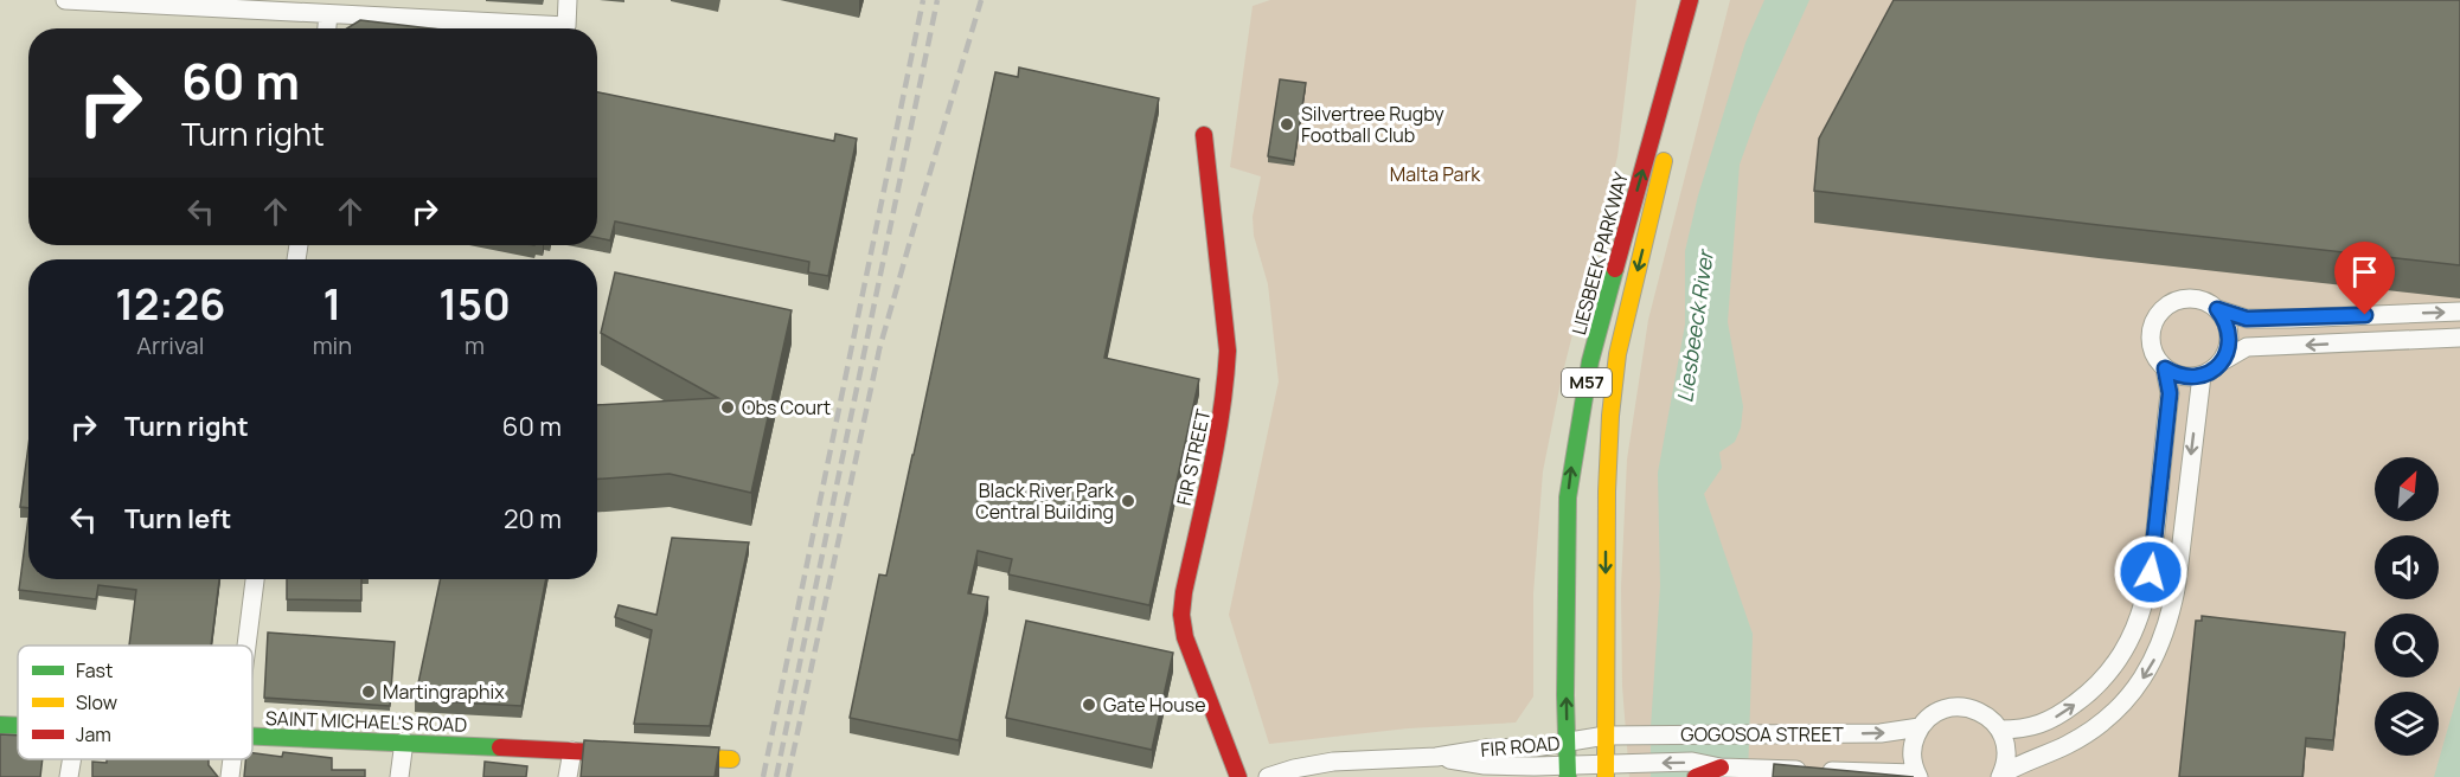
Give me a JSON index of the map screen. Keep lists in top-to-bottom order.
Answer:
{
  "streets": {
    "main road": [
      "LIESBEEK PARKWAY",
      "M57",
      "FIR STREET",
      "SAINT MICHAEL'S ROAD"
    ],
    "street": ["GOGOSOA STREET", "FIR ROAD"]
  },
  "crossings": [
    ["LIESBEEK PARKWAY", "GOGOSOA STREET"],
    ["LIESBEEK PARKWAY", "FIR ROAD"],
    ["GOGOSOA STREET", "FIR ROAD"]
  ],
  "water": ["Liesbeeck River"],
  "parks": ["Malta Park"],
  "places": [
    "Silvertree Rugby Football Club",
    "Obs Court",
    "Black River Park Central Building",
    "Martingraphix",
    "Gate House"
  ],
  "legend": ["Fast", "Slow", "Jam"],
  "north": "top right",
  "page": {
    "turn": ["60 m", "Turn right"],
    "eta": [
      "12:26",
      "Arrival",
      "1",
      "min",
      "150",
      "m"
    ],
    "list": [
      {
        "name": "Turn right",
        "value": "60 m"
      },
      {
        "name": "Turn left",
        "value": "20 m"
      }
    ]
  }
}
